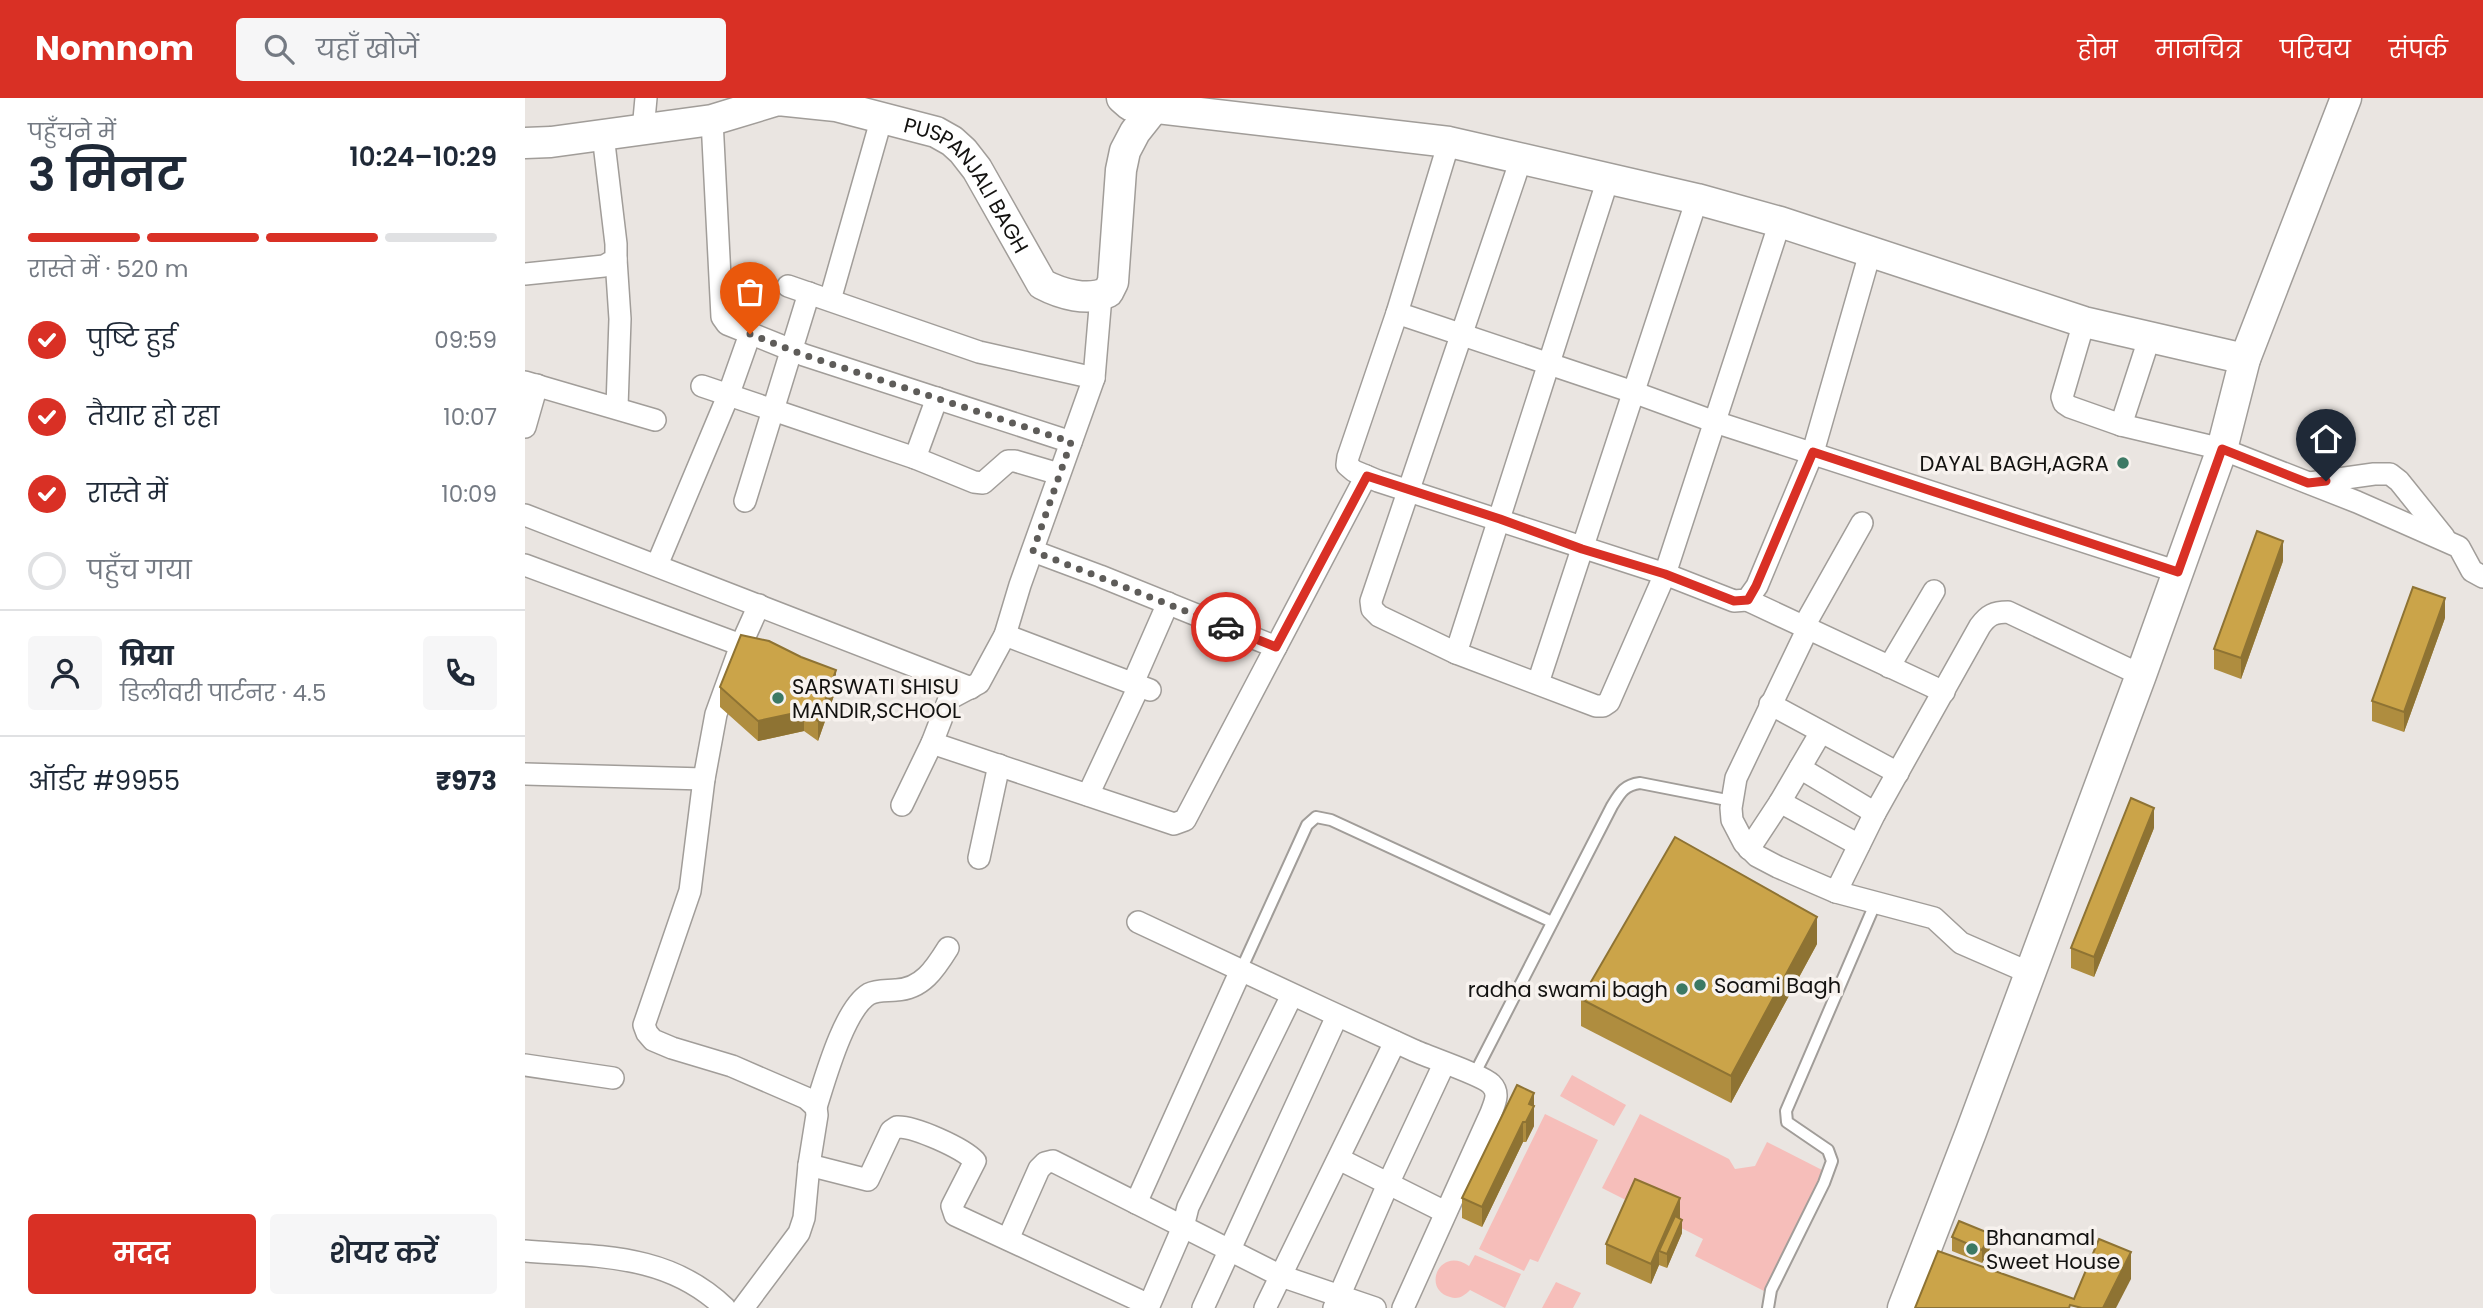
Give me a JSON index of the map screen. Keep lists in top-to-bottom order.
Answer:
{
  "streets": {
    "street": ["PUSPANJALI BAGH"]
  },
  "places": [
    "DAYAL BAGH,AGRA",
    "SARSWATI SHISU MANDIR,SCHOOL",
    "Soami Bagh",
    "radha swami bagh",
    "Bhanamal Sweet House"
  ],
  "page": {
    "header": "Nomnom",
    "search": "यहाँ खोजें",
    "nav": [
      "होम",
      "मानचित्र",
      "परिचय",
      "संपर्क"
    ],
    "heading": ["3 मिनट", "पहुँचने में", "10:24–10:29"],
    "panel": [
      "प्रिया",
      "डिलीवरी पार्टनर · 4.5",
      "ऑर्डर #9955",
      "₹973"
    ],
    "bar": "रास्ते में · 520 m",
    "list": [
      ["पुष्टि हुई", "09:59"],
      ["तैयार हो रहा", "10:07"],
      ["रास्ते में", "10:09"],
      "पहुँच गया"
    ],
    "buttons": ["मदद", "शेयर करें"]
  }
}
